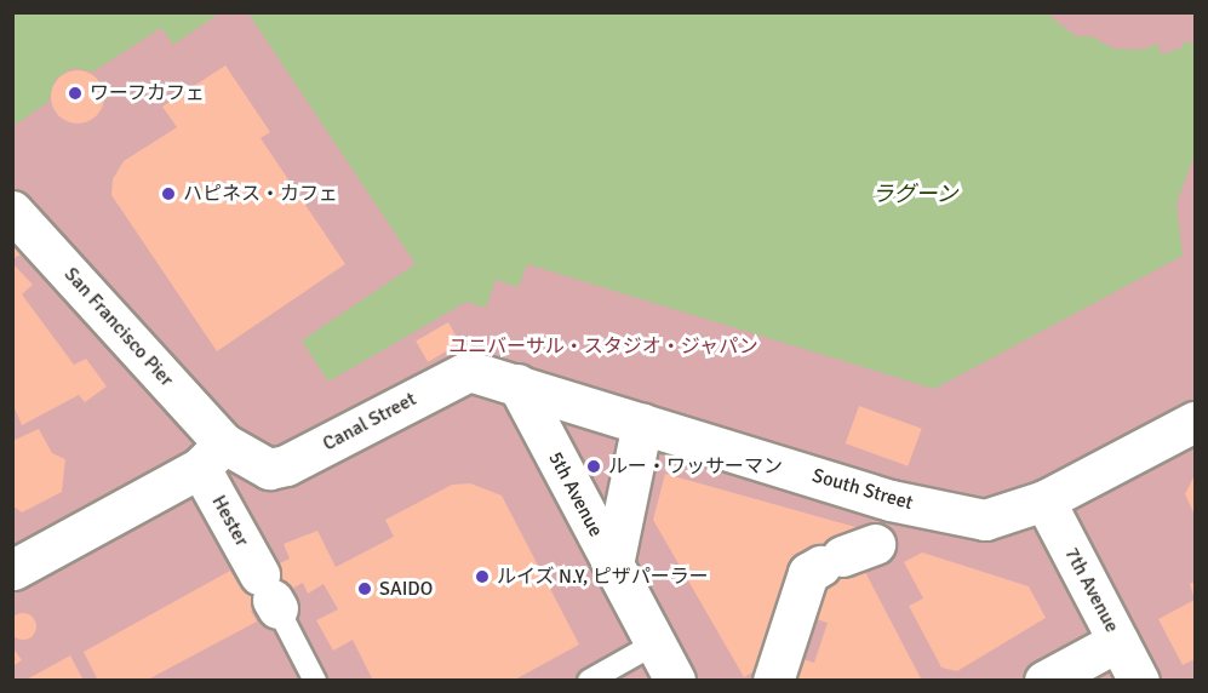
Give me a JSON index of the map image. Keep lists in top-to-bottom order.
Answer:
{
  "streets": {
    "street": [
      "San Francisco Pier",
      "Canal Street",
      "South Street",
      "5th Avenue",
      "Hester",
      "7th Avenue"
    ]
  },
  "crossings": [
    ["San Francisco Pier", "Canal Street"],
    ["San Francisco Pier", "Hester"],
    ["Canal Street", "South Street"],
    ["Canal Street", "5th Avenue"],
    ["Canal Street", "Hester"],
    ["South Street", "5th Avenue"],
    ["South Street", "7th Avenue"]
  ],
  "water": ["ラグーン"],
  "parks": ["ユニバーサル・スタジオ・ジャパン"],
  "places": [
    "ワーフカフェ",
    "ハピネス・カフェ",
    "ルー・ワッサーマン",
    "ルイズ N.Y, ピザパーラー",
    "SAIDO"
  ]
}
